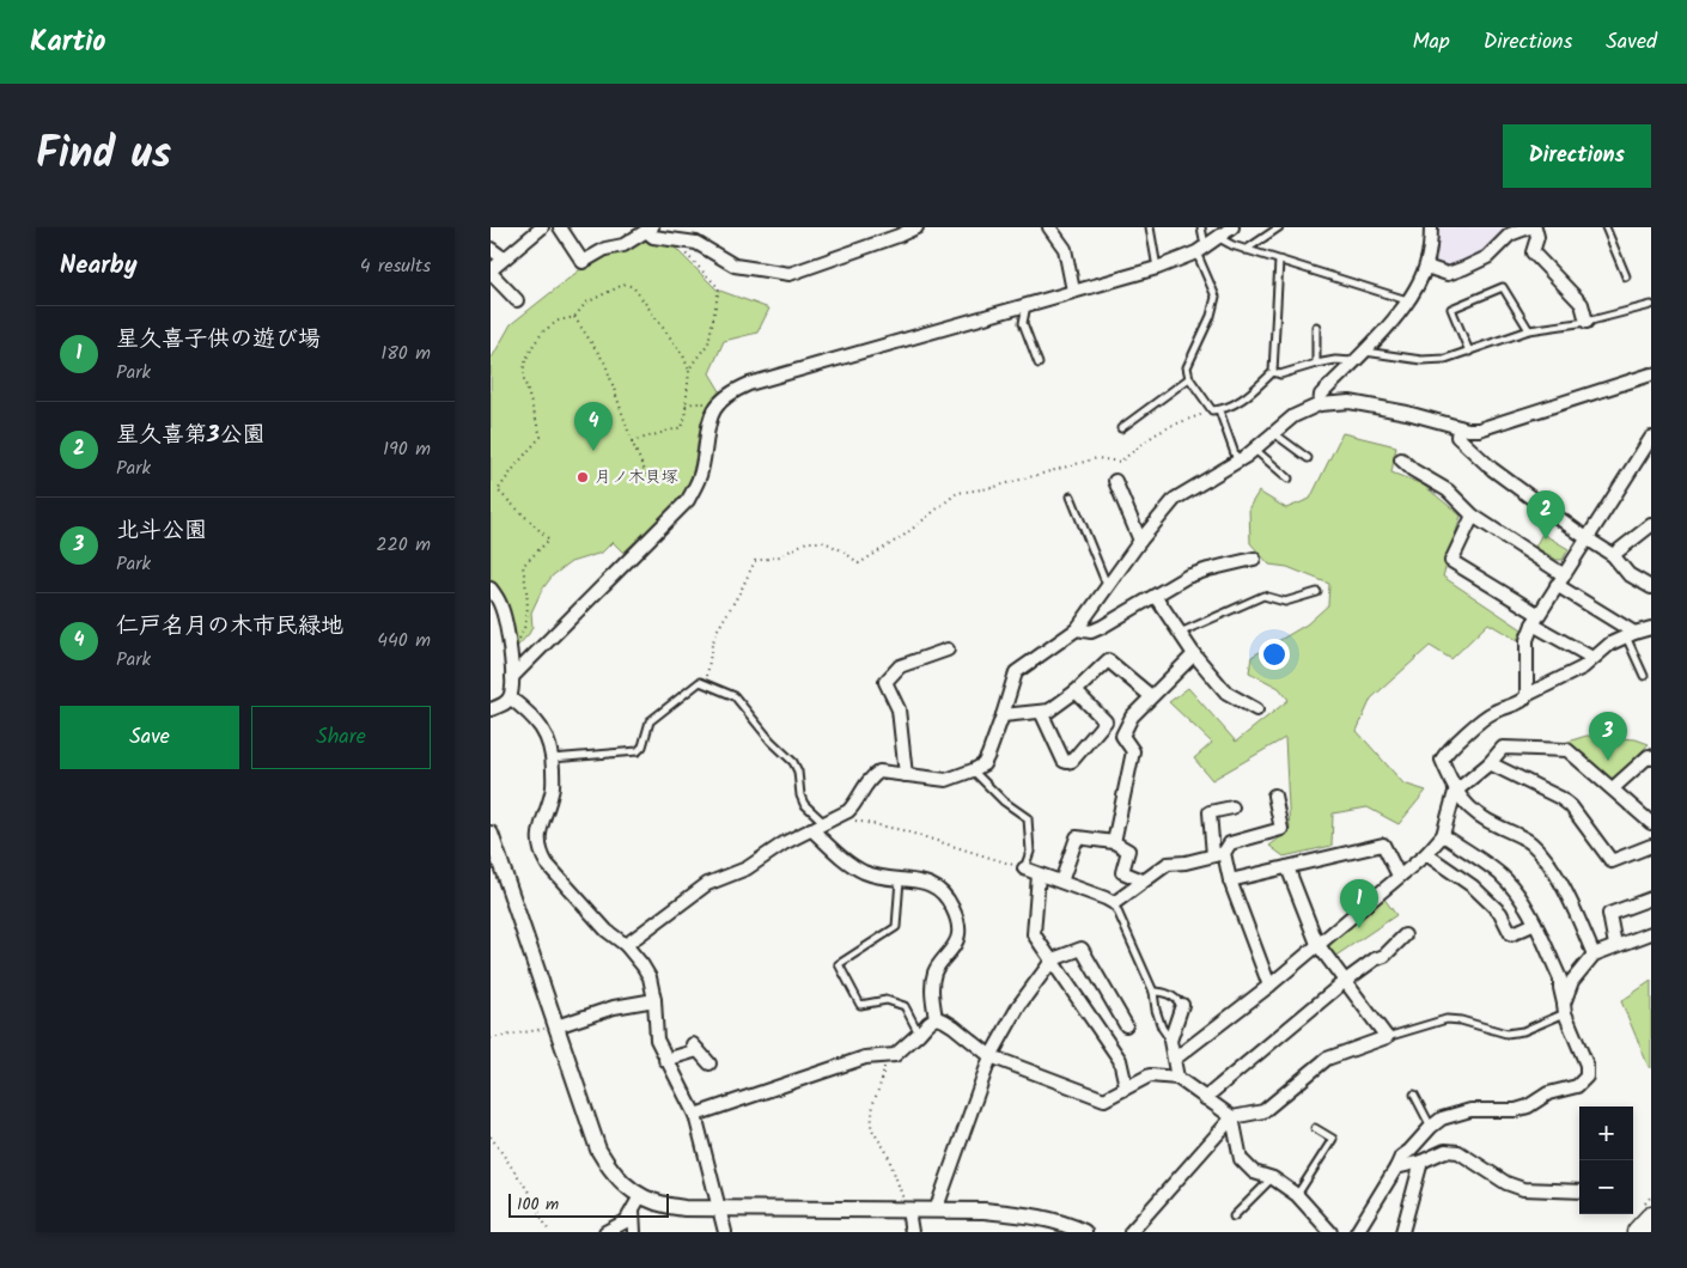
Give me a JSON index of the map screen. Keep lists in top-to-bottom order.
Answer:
{
  "places": ["月ノ木貝塚"],
  "scale_bar": "100 m",
  "page": {
    "header": "Kartio",
    "nav": ["Map", "Directions", "Saved"],
    "title": "Find us",
    "buttons": [
      "Directions",
      ["Save", "Share"]
    ],
    "heading": ["Nearby", "4 results"],
    "list": [
      {
        "mark": "1",
        "name": "星久喜子供の遊び場",
        "note": "Park",
        "value": "180 m"
      },
      {
        "mark": "2",
        "name": "星久喜第3公園",
        "note": "Park",
        "value": "190 m"
      },
      {
        "mark": "3",
        "name": "北斗公園",
        "note": "Park",
        "value": "220 m"
      },
      {
        "mark": "4",
        "name": "仁戸名月の木市民緑地",
        "note": "Park",
        "value": "440 m"
      }
    ],
    "pins": [
      "4",
      "2",
      "3",
      "1"
    ],
    "map_buttons": ["+", "−"],
    "scale": "100 m"
  }
}
